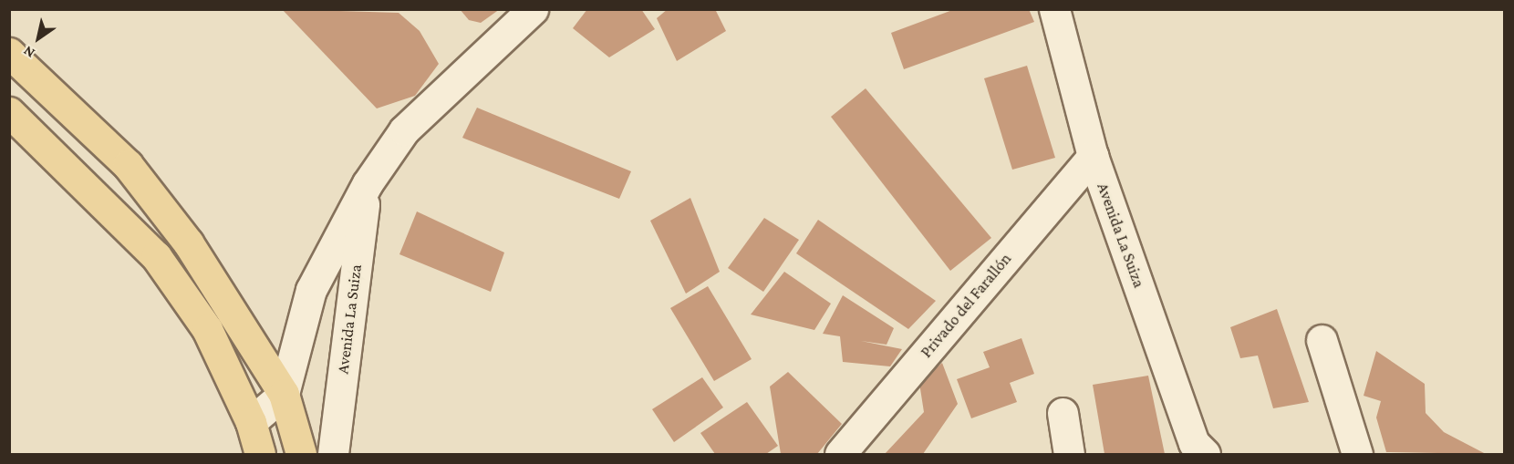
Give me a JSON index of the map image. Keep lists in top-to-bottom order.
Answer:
{
  "streets": {
    "street": ["Avenida La Suiza", "Privado del Farallón"]
  },
  "crossings": [
    ["Avenida La Suiza", "Privado del Farallón"]
  ],
  "north": "bottom left"
}
